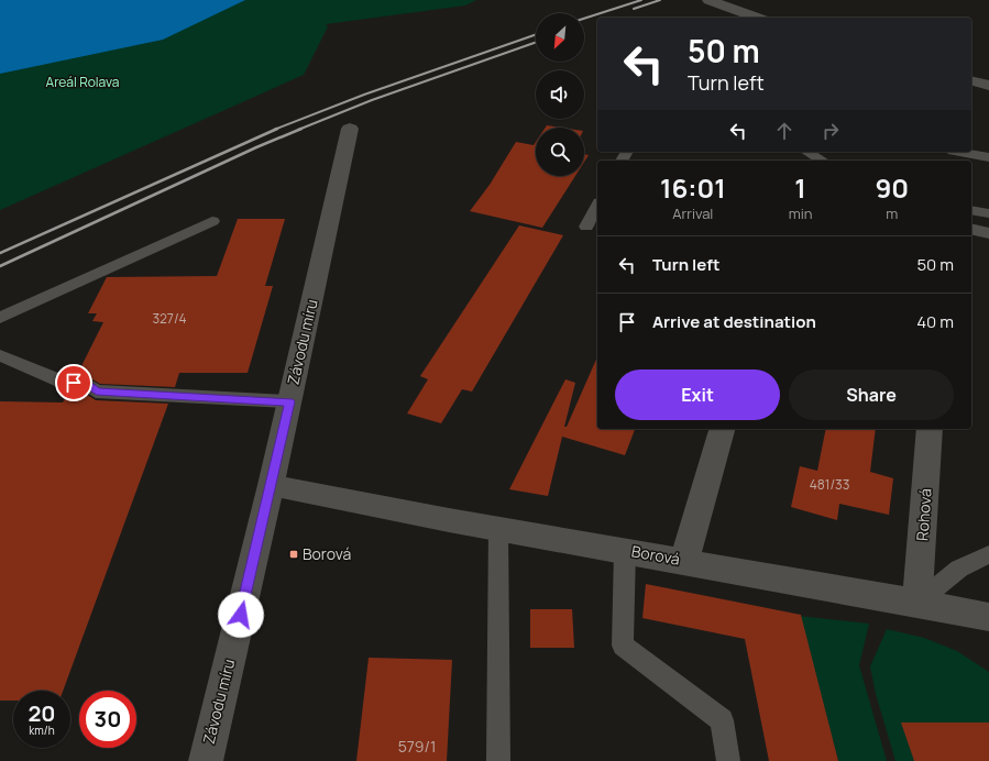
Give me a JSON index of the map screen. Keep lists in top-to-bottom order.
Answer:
{
  "streets": {
    "street": ["Závodu míru", "Rohová", "Borová"]
  },
  "crossings": [
    ["Závodu míru", "Borová"],
    ["Rohová", "Borová"]
  ],
  "parks": ["Areál Rolava"],
  "places": {
    "transit": ["Borová"]
  },
  "house_numbers": ["327/4", "481/33", "579/1"],
  "north": "bottom left",
  "page": {
    "turn": ["50 m", "Turn left"],
    "eta": [
      "16:01",
      "Arrival",
      "1",
      "min",
      "90",
      "m"
    ],
    "list": [
      {
        "name": "Turn left",
        "value": "50 m"
      },
      {
        "name": "Arrive at destination",
        "value": "40 m"
      }
    ],
    "buttons": ["Exit", "Share"],
    "speed": "20 km/h",
    "limit": "30"
  }
}
